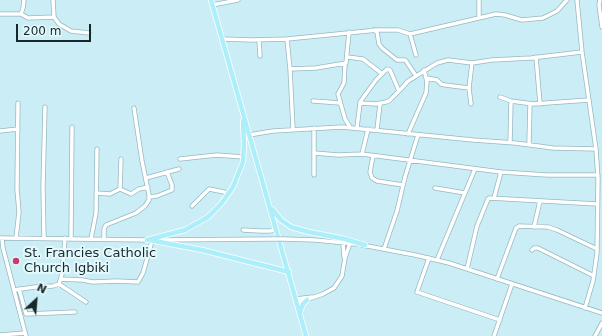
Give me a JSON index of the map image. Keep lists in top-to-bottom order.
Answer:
{
  "places": ["St. Francies Catholic Church Igbiki"],
  "scale_bar": "200 m",
  "north": "top right"
}
